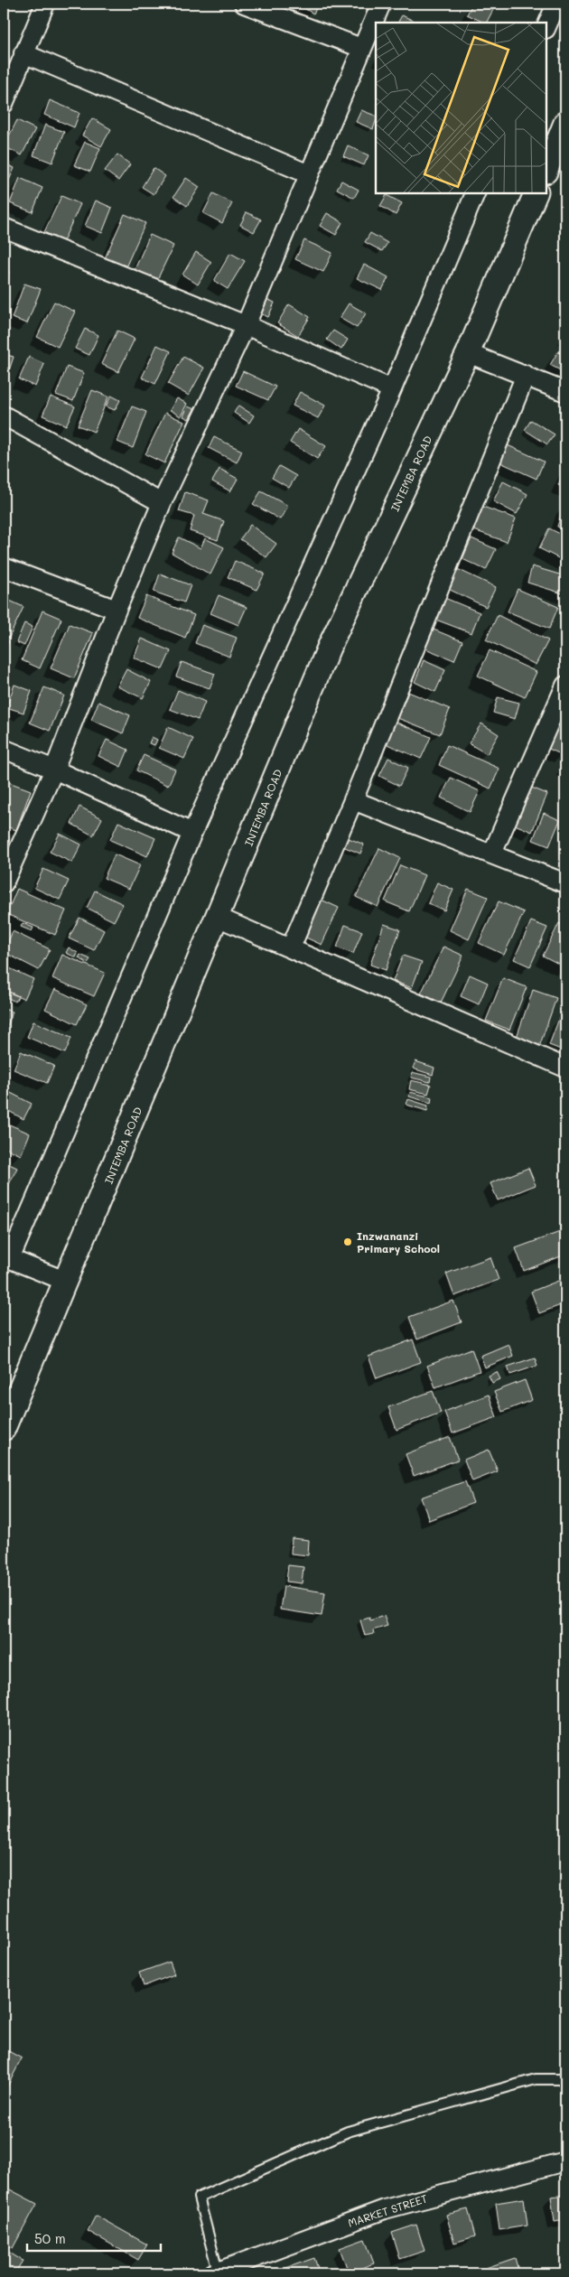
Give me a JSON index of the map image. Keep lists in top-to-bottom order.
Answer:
{
  "streets": {
    "street": ["INTEMBA ROAD", "MARKET STREET"]
  },
  "places": ["Inzwananzi Primary School"],
  "scale_bar": "50 m"
}
